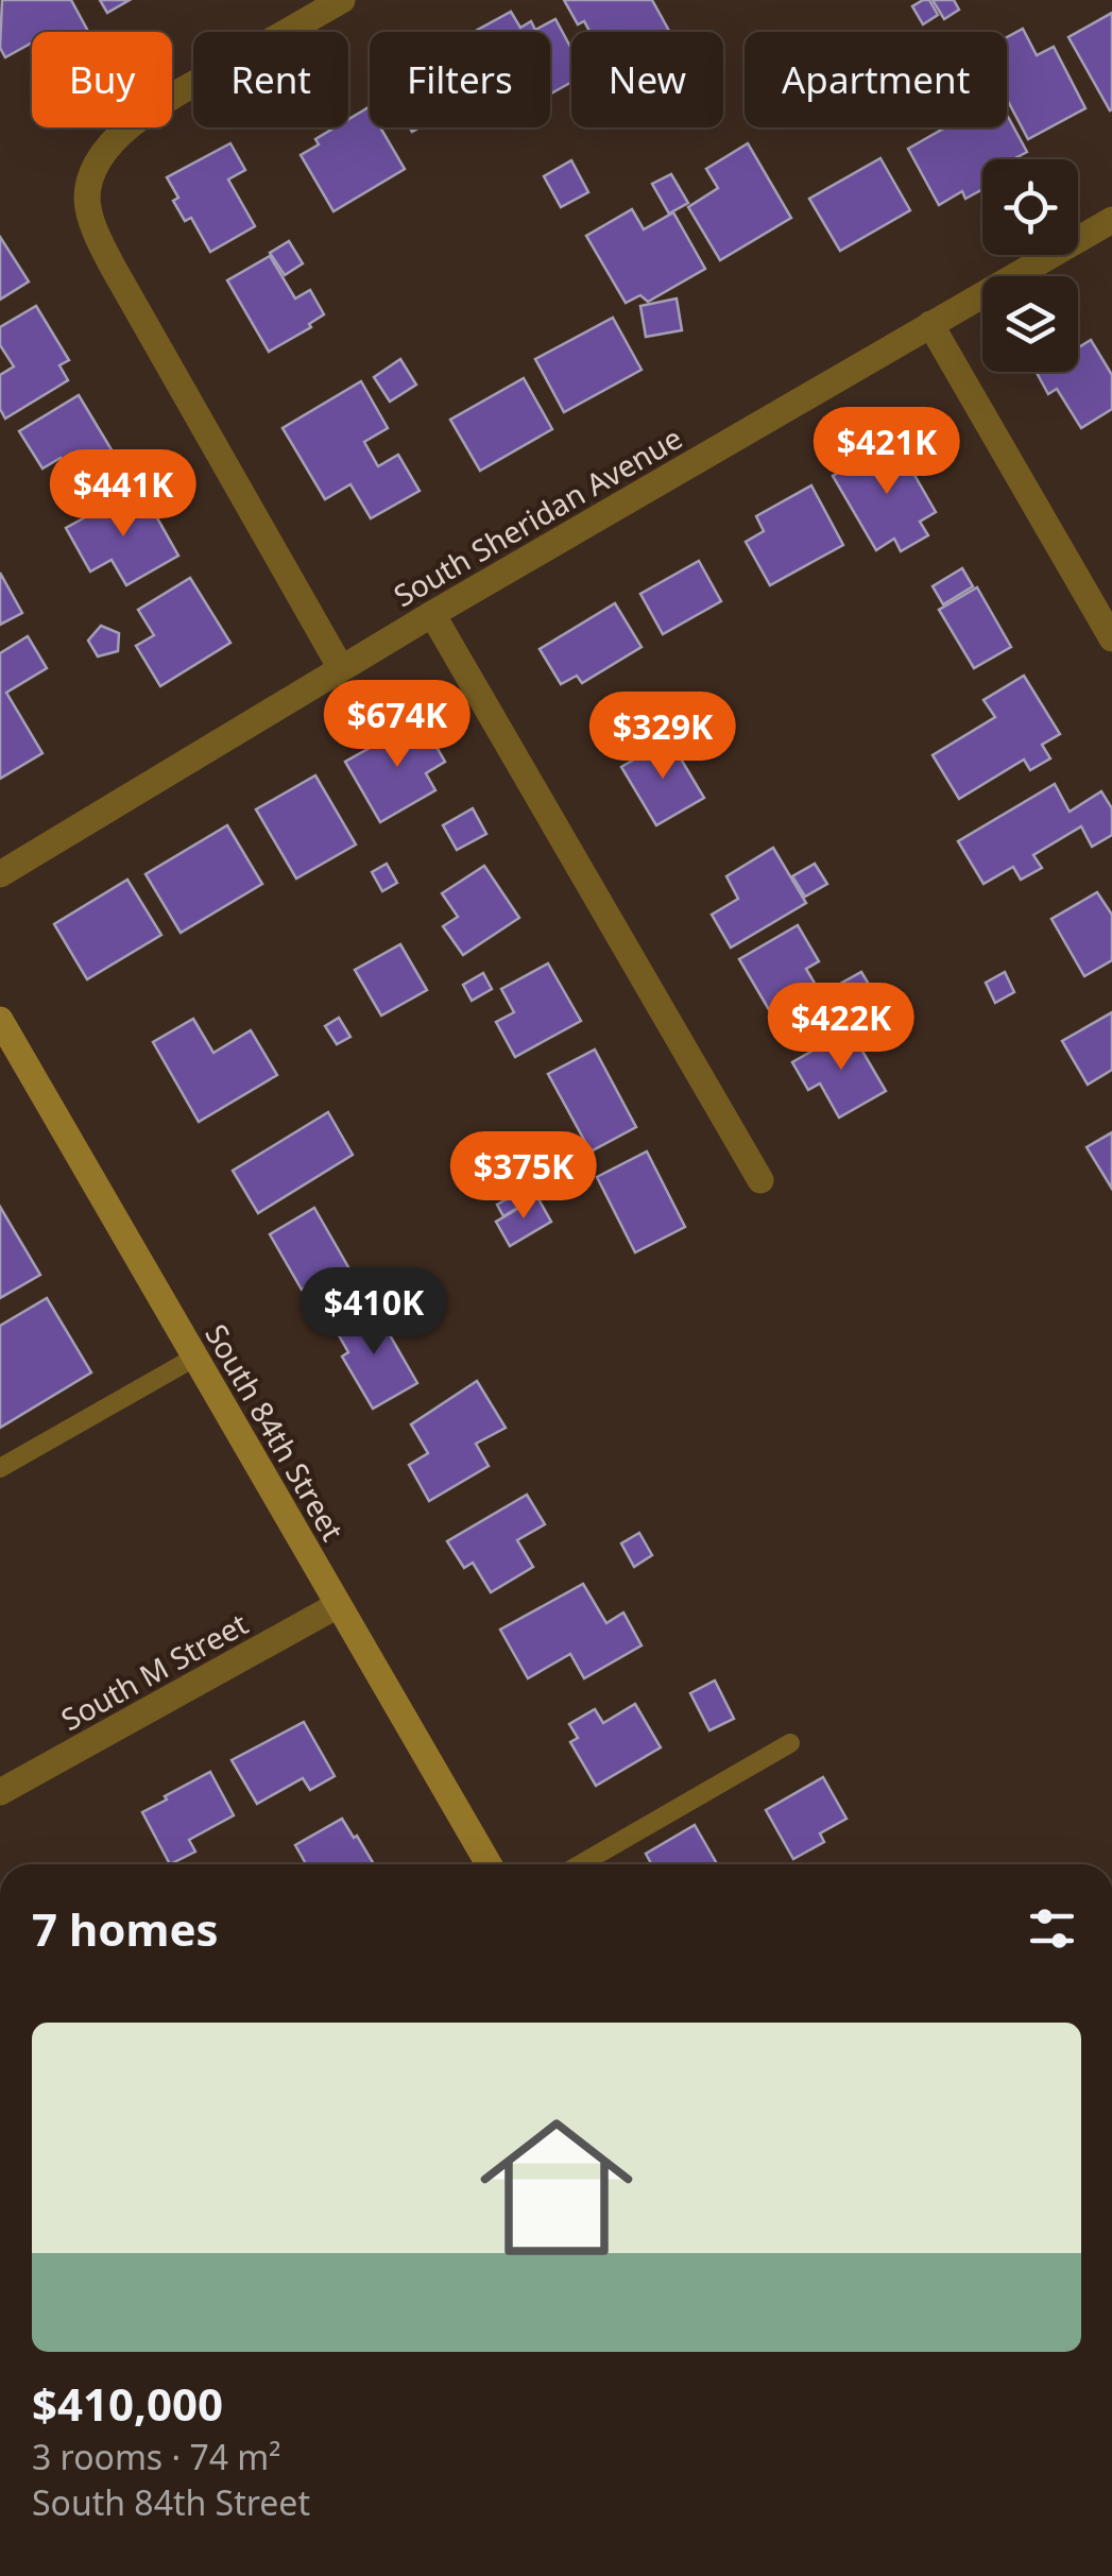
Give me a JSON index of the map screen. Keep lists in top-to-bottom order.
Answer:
{
  "streets": {
    "main road": ["South 84th Street"],
    "street": ["South Sheridan Avenue", "South M Street"]
  },
  "crossings": [
    ["South 84th Street", "South M Street"]
  ],
  "page": {
    "chip": [
      "Buy",
      "Rent",
      "Filters",
      "New",
      "Apartment"
    ],
    "price": [
      "$421K",
      "$441K",
      "$674K",
      "$329K",
      "$422K",
      "$375K",
      "$410K"
    ],
    "heading": "7 homes",
    "list": [
      {
        "name": "$410,000",
        "note": "3 rooms · 74 m² · South 84th Street"
      }
    ]
  }
}
